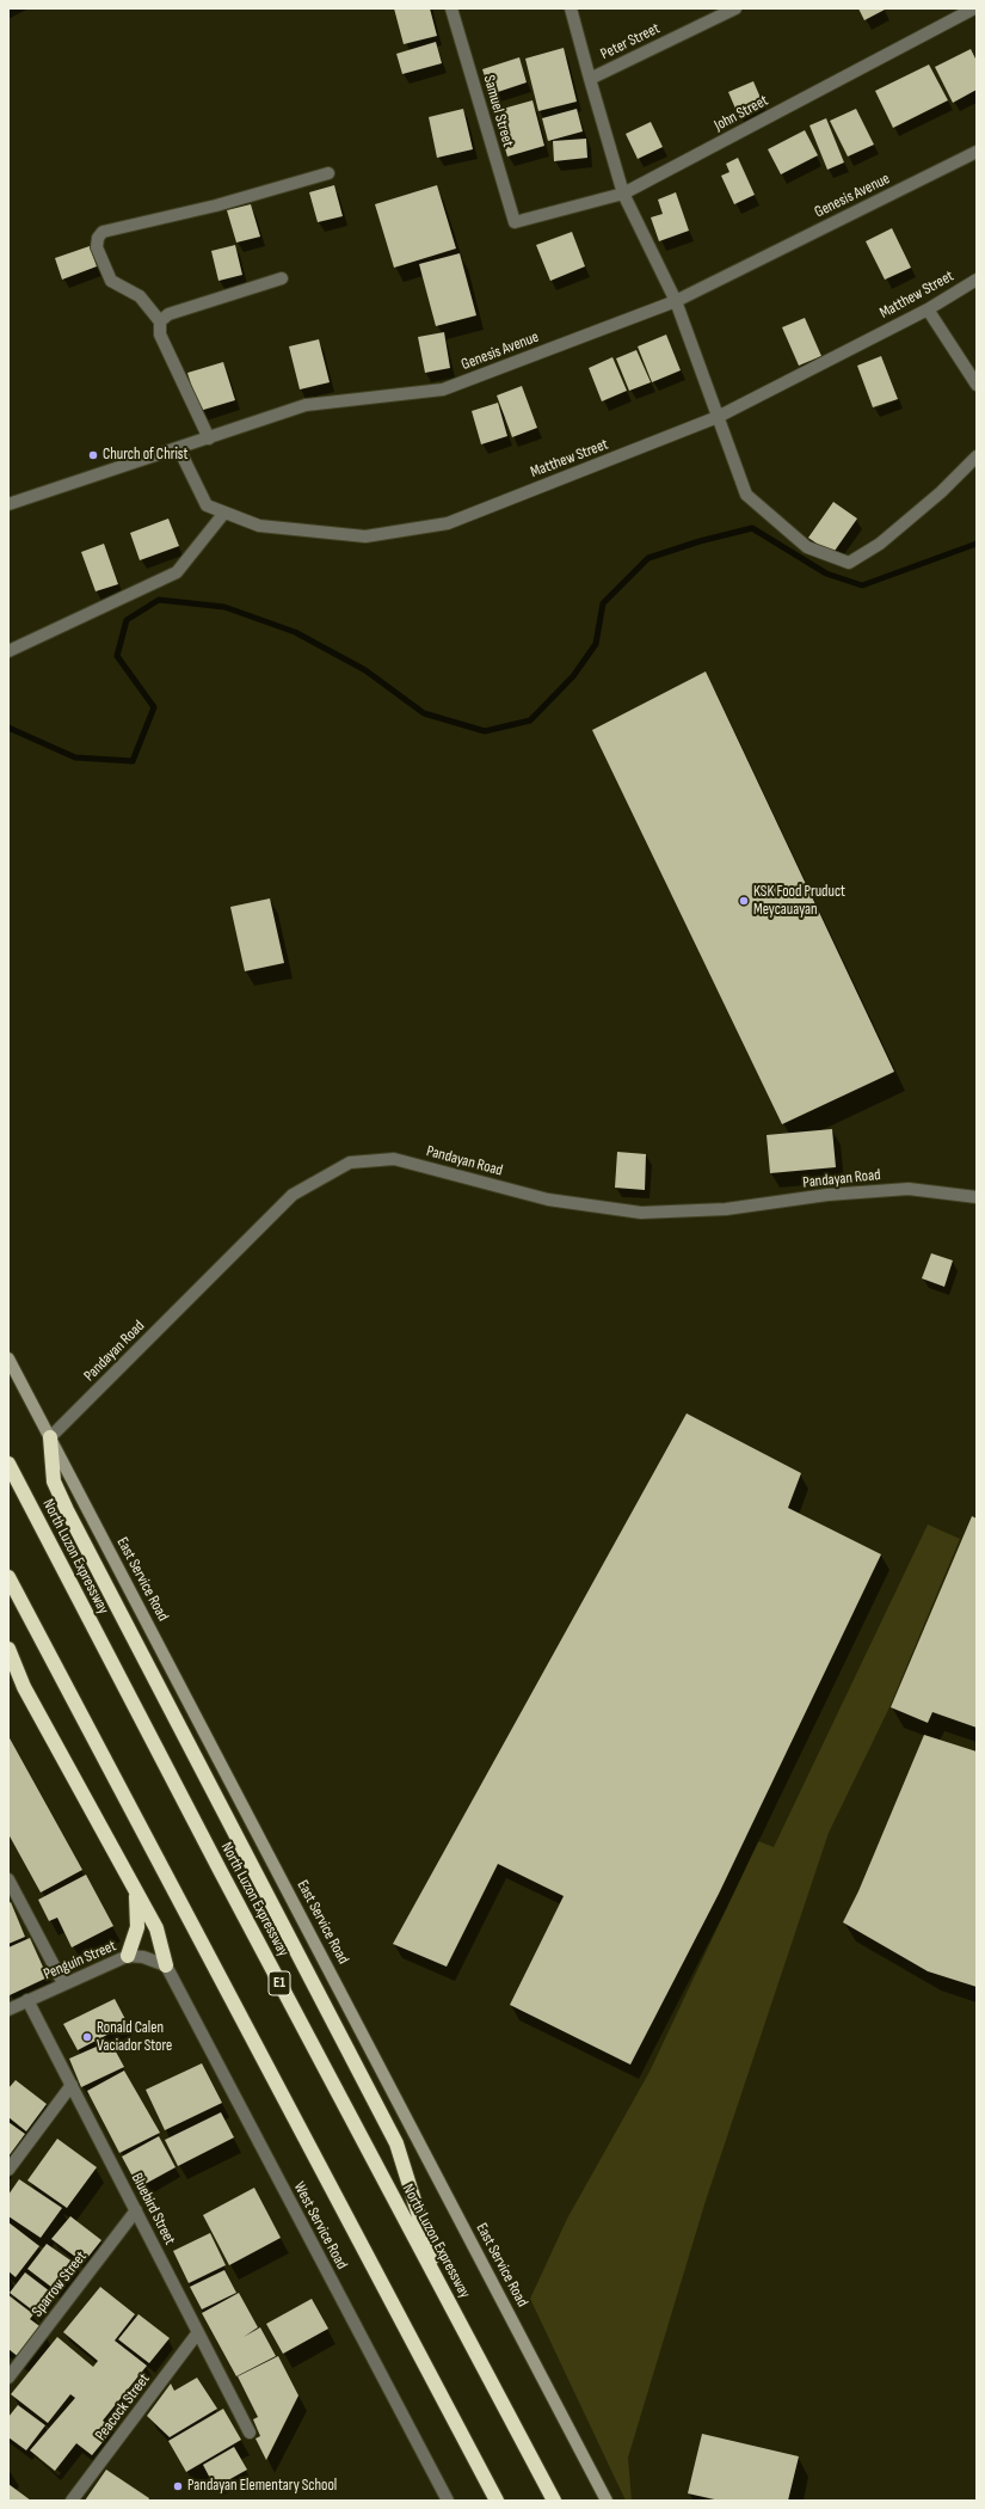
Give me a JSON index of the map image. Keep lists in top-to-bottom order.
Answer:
{
  "streets": {
    "highway": ["North Luzon Expressway", "E1"],
    "main road": ["East Service Road"],
    "street": [
      "Peter Street",
      "Samuel Street",
      "John Street",
      "Genesis Avenue",
      "Matthew Street",
      "Pandayan Road",
      "Penguin Street",
      "Bluebird Street",
      "West Service Road",
      "Sparrow Street",
      "Peacock Street"
    ]
  },
  "crossings": [
    ["Samuel Street", "John Street"],
    ["Genesis Avenue", "Matthew Street"],
    ["Pandayan Road", "East Service Road"],
    ["Penguin Street", "Bluebird Street"],
    ["Penguin Street", "West Service Road"],
    ["Bluebird Street", "Sparrow Street"],
    ["Bluebird Street", "Peacock Street"]
  ],
  "places": [
    "Church of Christ",
    "KSK Food Pruduct Meycauayan",
    "Ronald Calen Vaciador Store",
    "Pandayan Elementary School"
  ]
}
